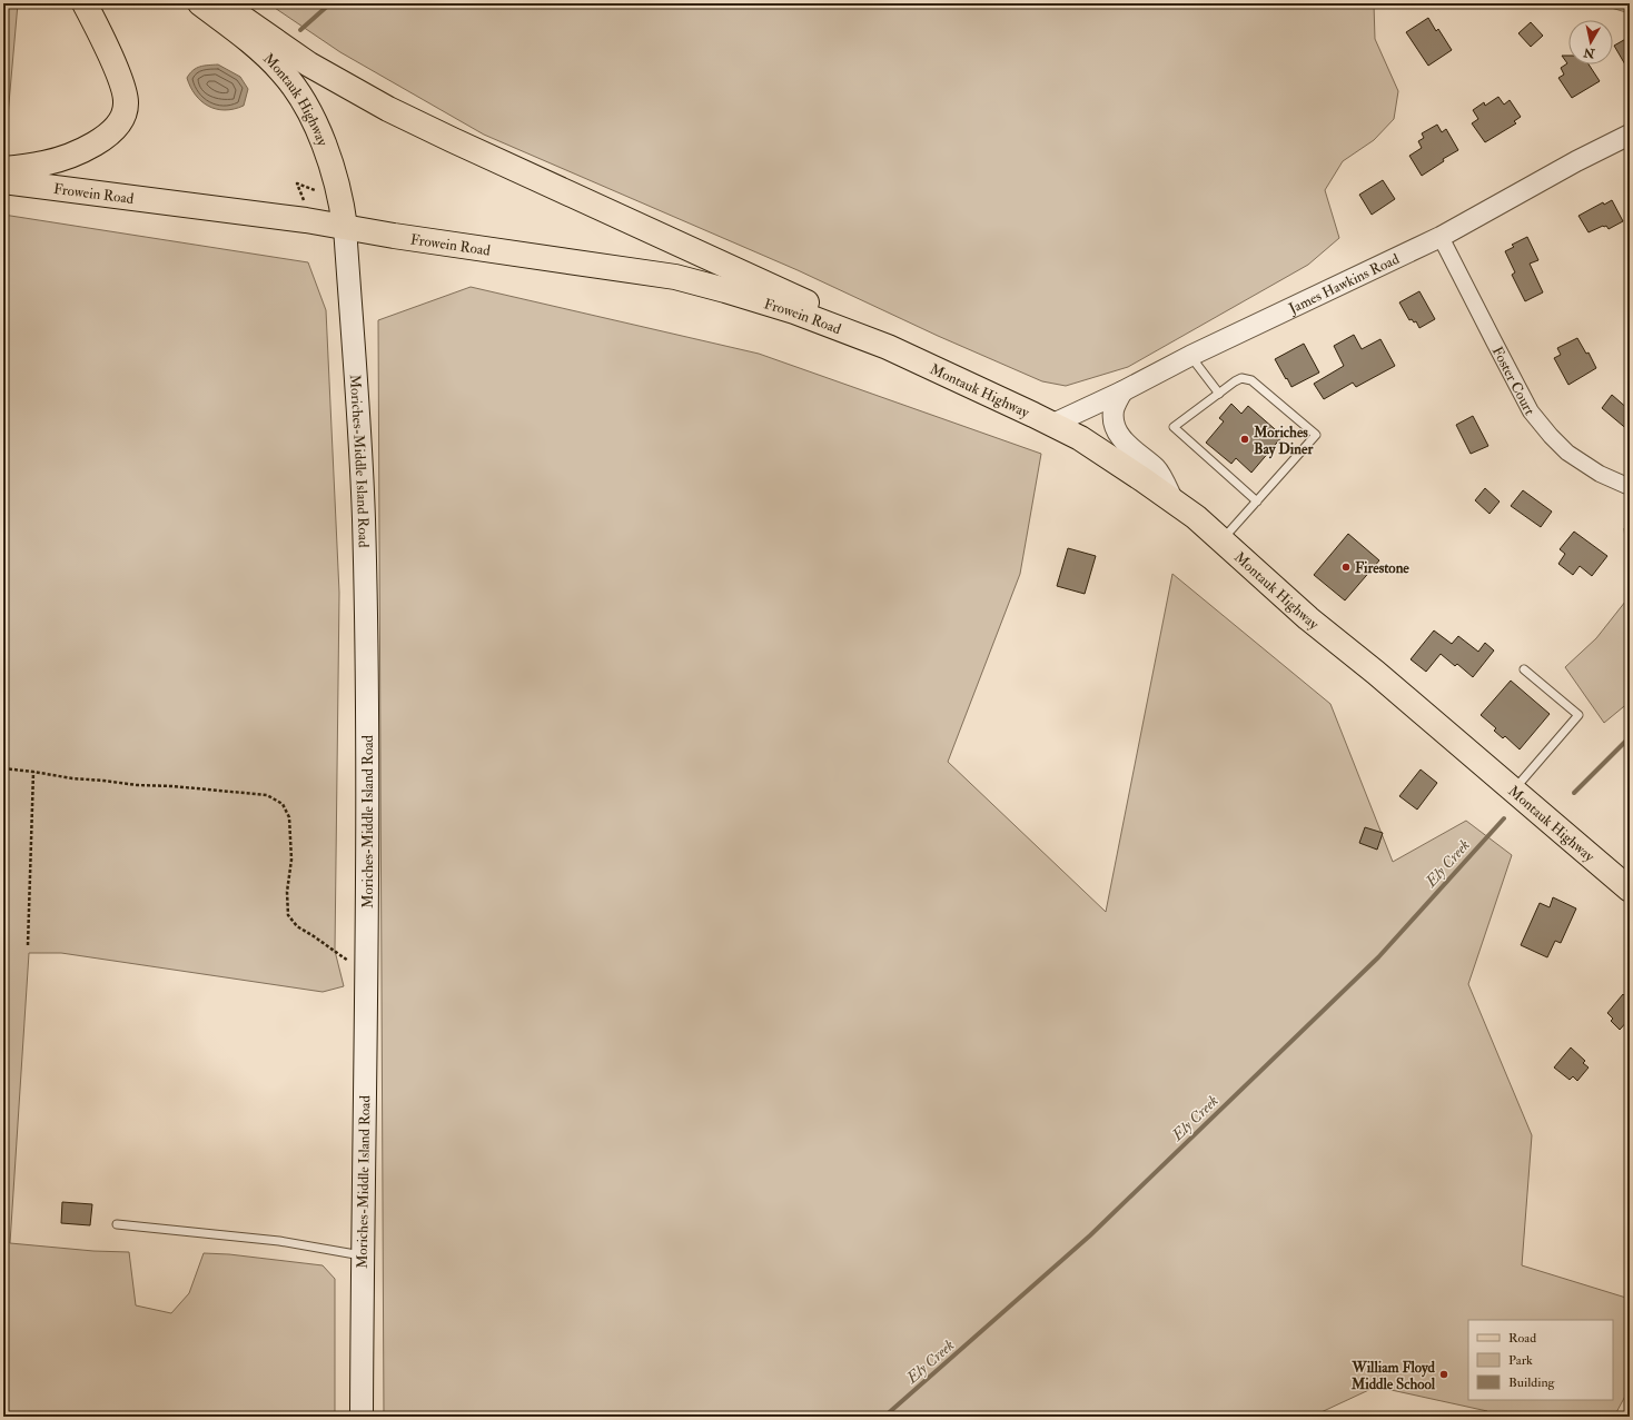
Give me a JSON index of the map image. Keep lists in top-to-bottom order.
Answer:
{
  "streets": {
    "main road": ["Montauk Highway", "Frowein Road", "Moriches-Middle Island Road"],
    "street": ["James Hawkins Road", "Foster Court"]
  },
  "crossings": [
    ["Montauk Highway", "Frowein Road"],
    ["Montauk Highway", "James Hawkins Road"],
    ["Montauk Highway", "Moriches-Middle Island Road"],
    ["Frowein Road", "Moriches-Middle Island Road"],
    ["James Hawkins Road", "Foster Court"]
  ],
  "water": ["Ely Creek"],
  "places": ["Moriches Bay Diner", "Firestone", "William Floyd Middle School"],
  "legend": ["Road", "Park", "Building"],
  "north": "bottom"
}
